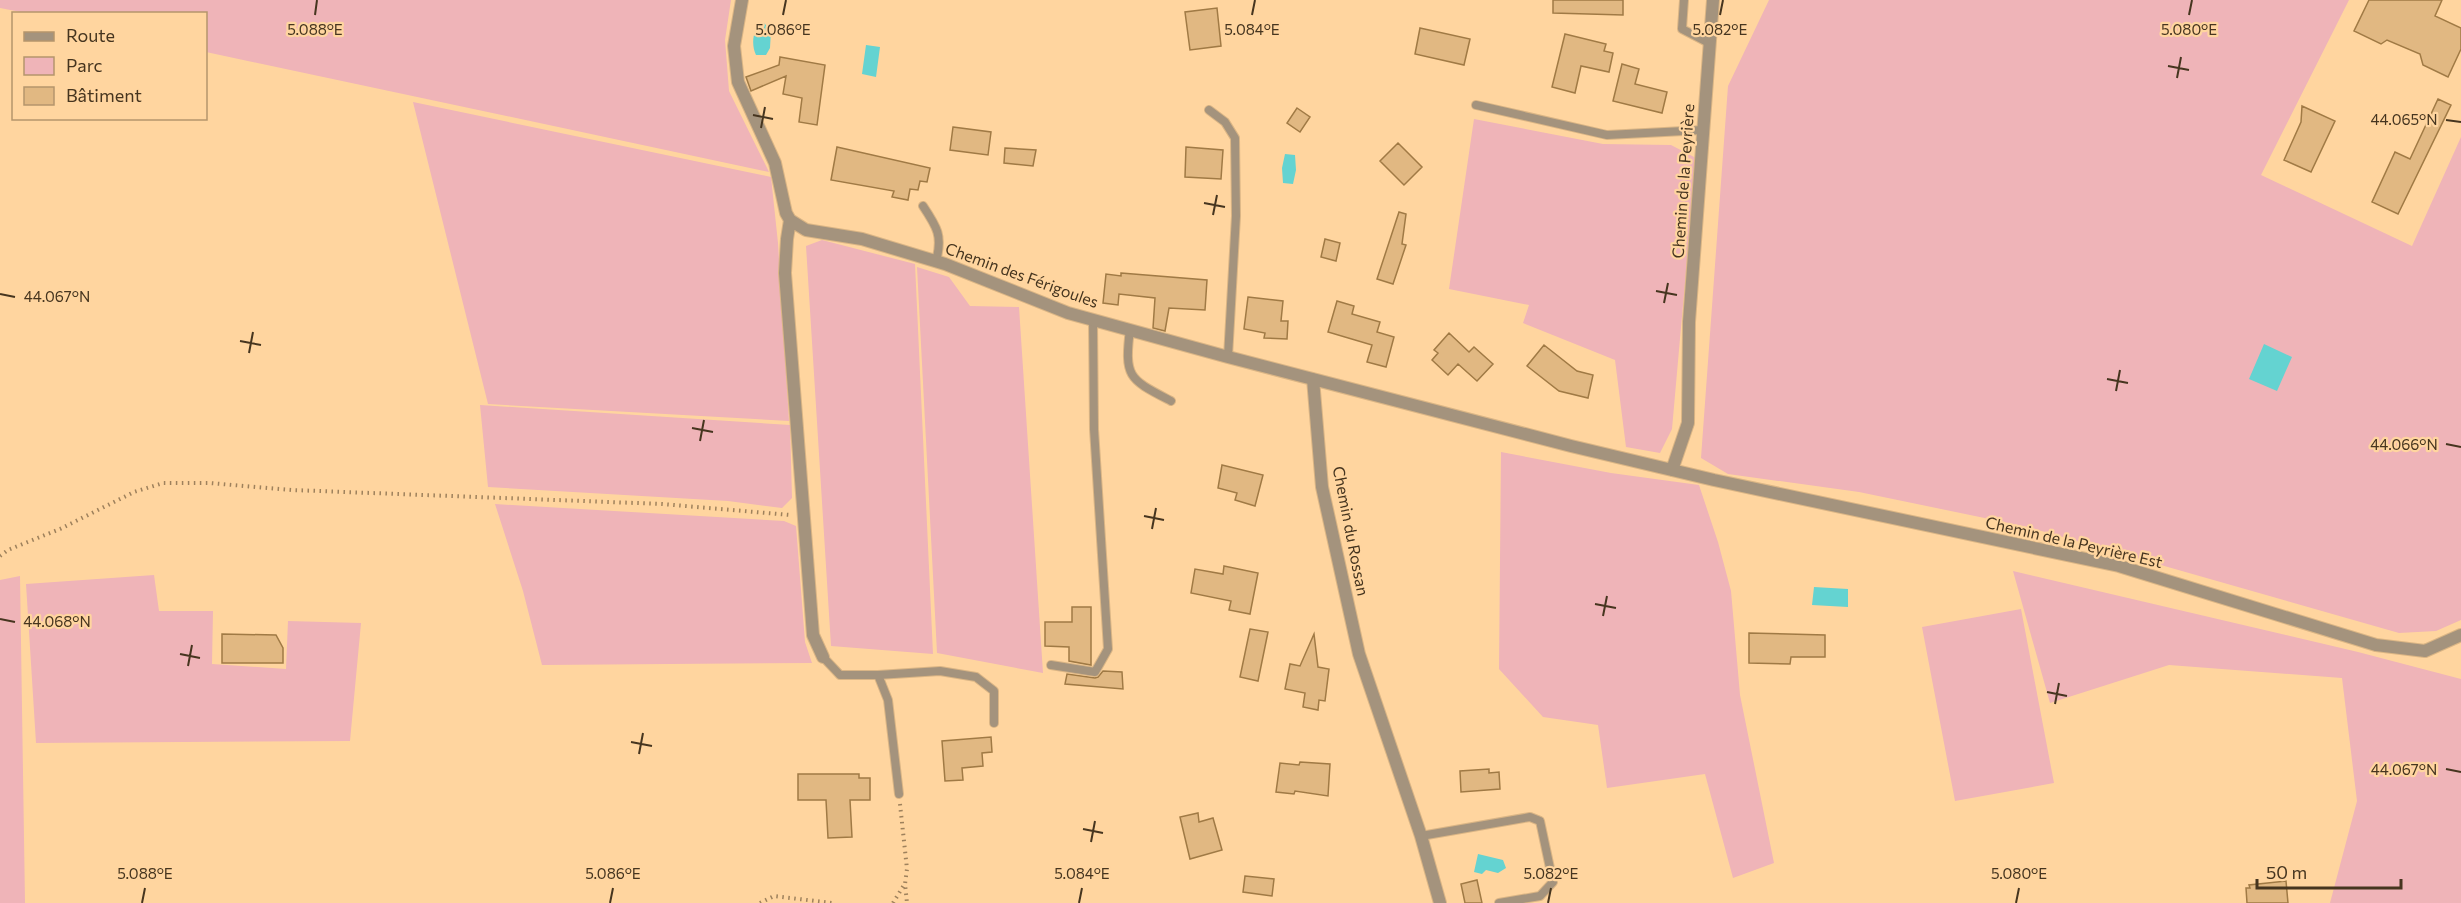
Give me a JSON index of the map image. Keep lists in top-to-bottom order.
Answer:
{
  "streets": {
    "street": [
      "Chemin de la Peyrière",
      "Chemin des Férigoules",
      "Chemin du Rossan",
      "Chemin de la Peyrière Est"
    ]
  },
  "crossings": [
    ["Chemin de la Peyrière", "Chemin de la Peyrière Est"],
    ["Chemin des Férigoules", "Chemin du Rossan"]
  ],
  "legend": ["Route", "Parc", "Bâtiment"],
  "scale_bar": "50 m",
  "coordinates": [
    "5.088°E",
    "5.086°E",
    "5.084°E",
    "5.082°E",
    "5.080°E",
    "44.065°N",
    "44.067°N",
    "44.066°N",
    "44.068°N"
  ]
}
